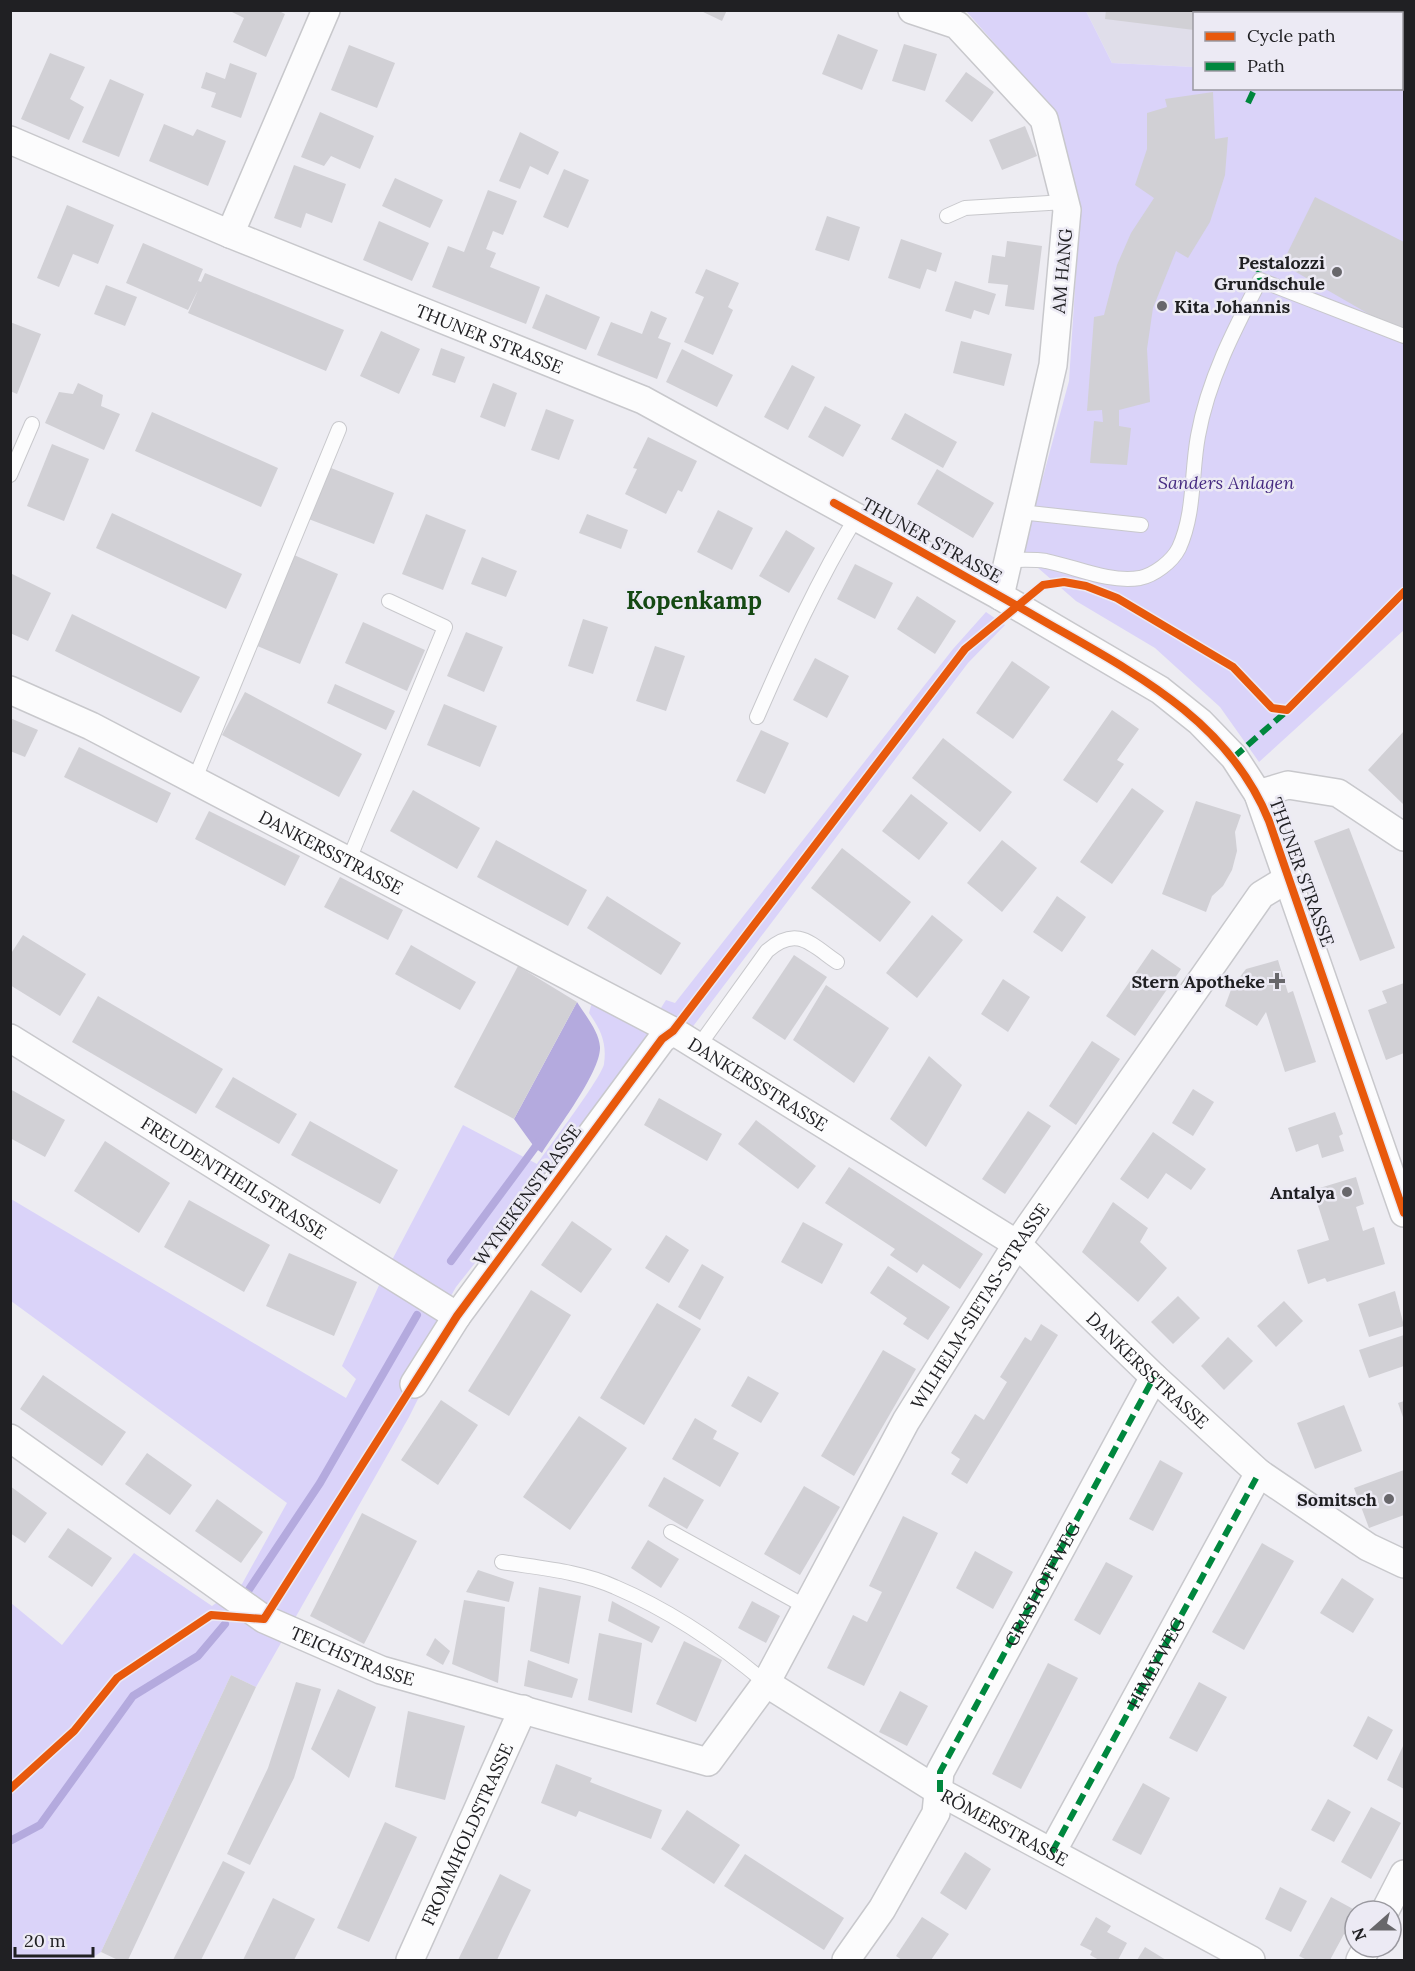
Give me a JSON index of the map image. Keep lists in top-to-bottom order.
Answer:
{
  "streets": {
    "street": [
      "AM HANG",
      "THUNER STRASSE",
      "DANKERSSTRASSE",
      "FREUDENTHEILSTRASSE",
      "WYNEKENSTRASSE",
      "WILHELM-SIETAS-STRASSE",
      "GRASHOFFWEG",
      "TEICHSTRASSE",
      "HIMLYWEG",
      "RÖMERSTRASSE",
      "FROMMHOLDSTRASSE"
    ]
  },
  "crossings": [
    ["AM HANG", "THUNER STRASSE"],
    ["THUNER STRASSE", "WILHELM-SIETAS-STRASSE"],
    ["DANKERSSTRASSE", "WYNEKENSTRASSE"],
    ["DANKERSSTRASSE", "WILHELM-SIETAS-STRASSE"],
    ["DANKERSSTRASSE", "GRASHOFFWEG"],
    ["DANKERSSTRASSE", "HIMLYWEG"],
    ["FREUDENTHEILSTRASSE", "WYNEKENSTRASSE"],
    ["WILHELM-SIETAS-STRASSE", "TEICHSTRASSE"],
    ["WILHELM-SIETAS-STRASSE", "RÖMERSTRASSE"],
    ["GRASHOFFWEG", "RÖMERSTRASSE"],
    ["TEICHSTRASSE", "FROMMHOLDSTRASSE"],
    ["HIMLYWEG", "RÖMERSTRASSE"]
  ],
  "districts": ["Kopenkamp"],
  "parks": ["Sanders Anlagen"],
  "places": {
    "other": [
      "Pestalozzi Grundschule",
      "Kita Johannis",
      "Antalya",
      "Somitsch"
    ],
    "health": ["Stern Apotheke"]
  },
  "legend": ["Cycle path", "Path"],
  "scale_bar": "20 m",
  "north": "left"
}
